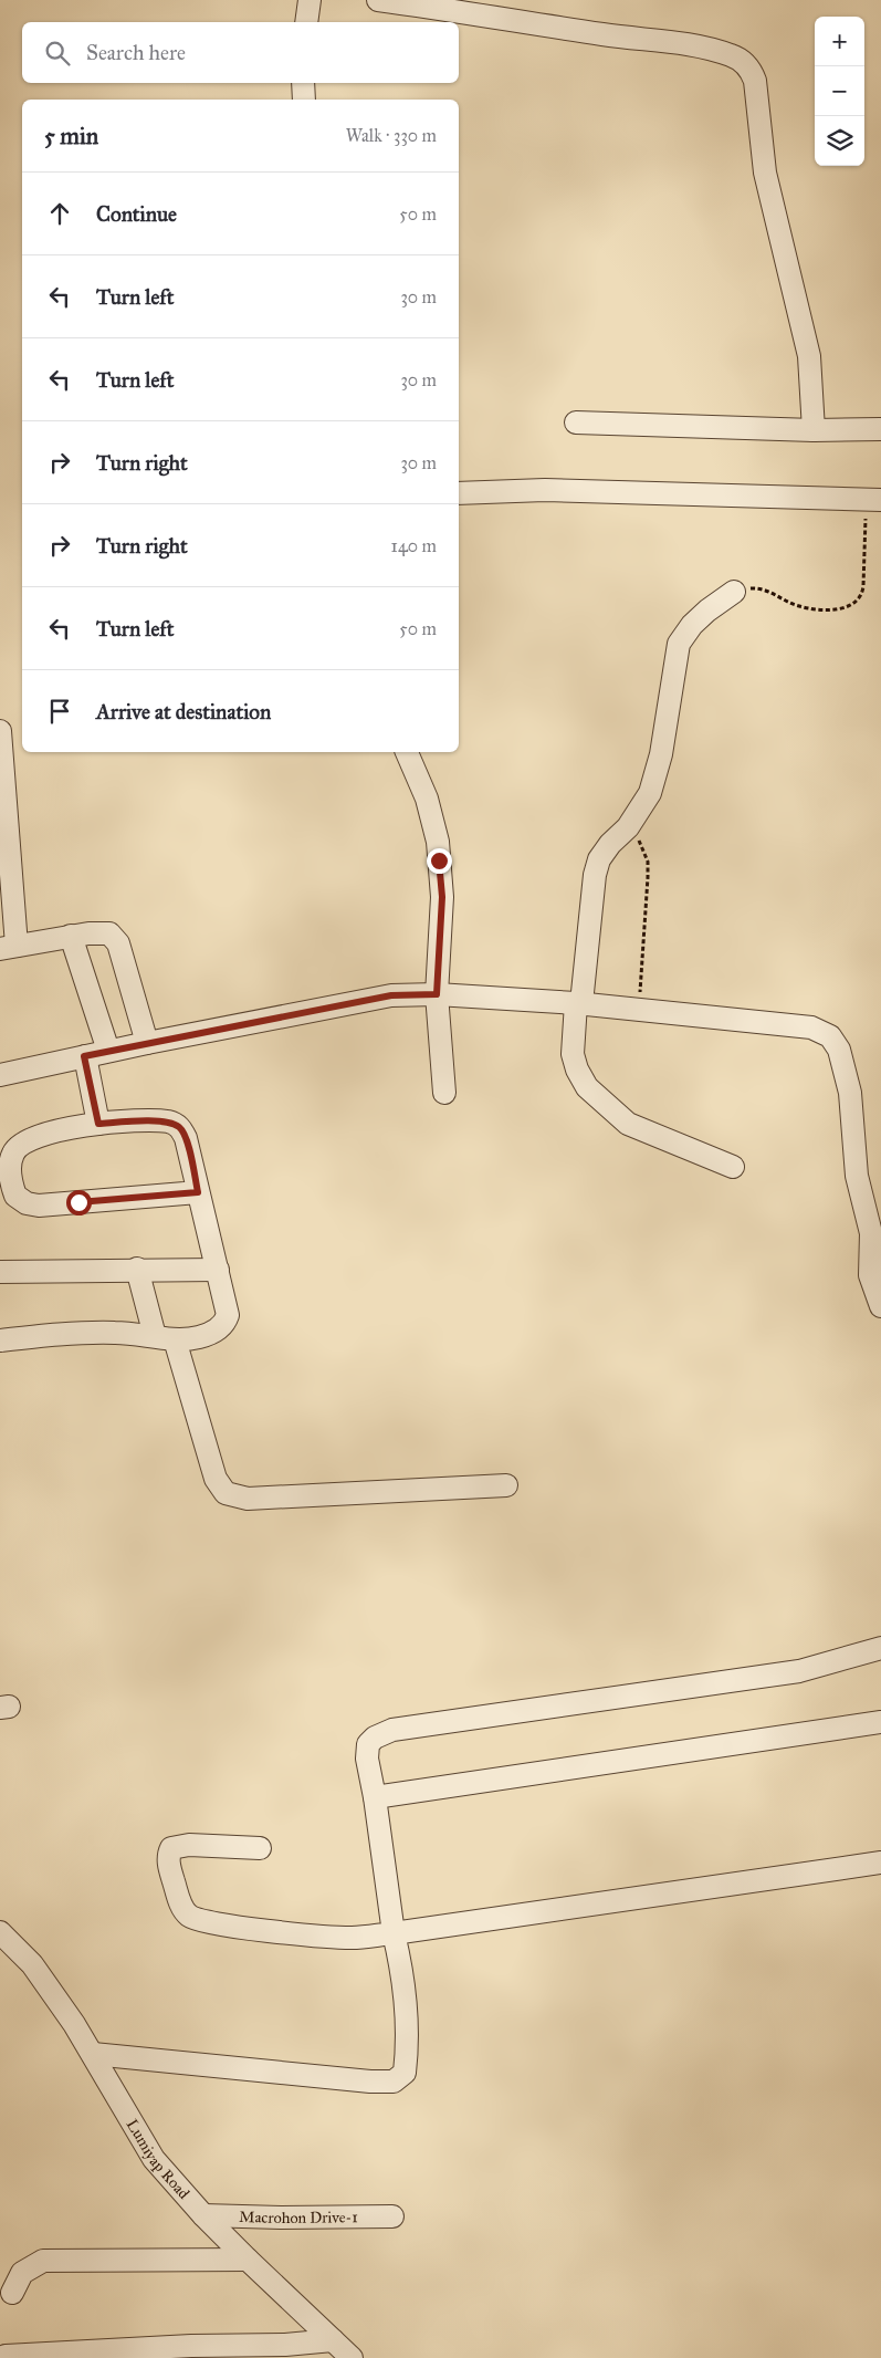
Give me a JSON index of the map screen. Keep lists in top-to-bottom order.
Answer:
{
  "streets": {
    "street": ["Lumiyap Road", "Macrohon Drive-1"]
  },
  "crossings": [
    ["Lumiyap Road", "Macrohon Drive-1"]
  ],
  "page": {
    "map_buttons": ["+", "−"],
    "search": "Search here",
    "heading": ["5 min", "Walk · 330 m"],
    "list": [
      ["Continue", "50 m"],
      ["Turn left", "30 m"],
      ["Turn left", "30 m"],
      ["Turn right", "30 m"],
      ["Turn right", "140 m"],
      ["Turn left", "50 m"],
      "Arrive at destination"
    ]
  }
}
